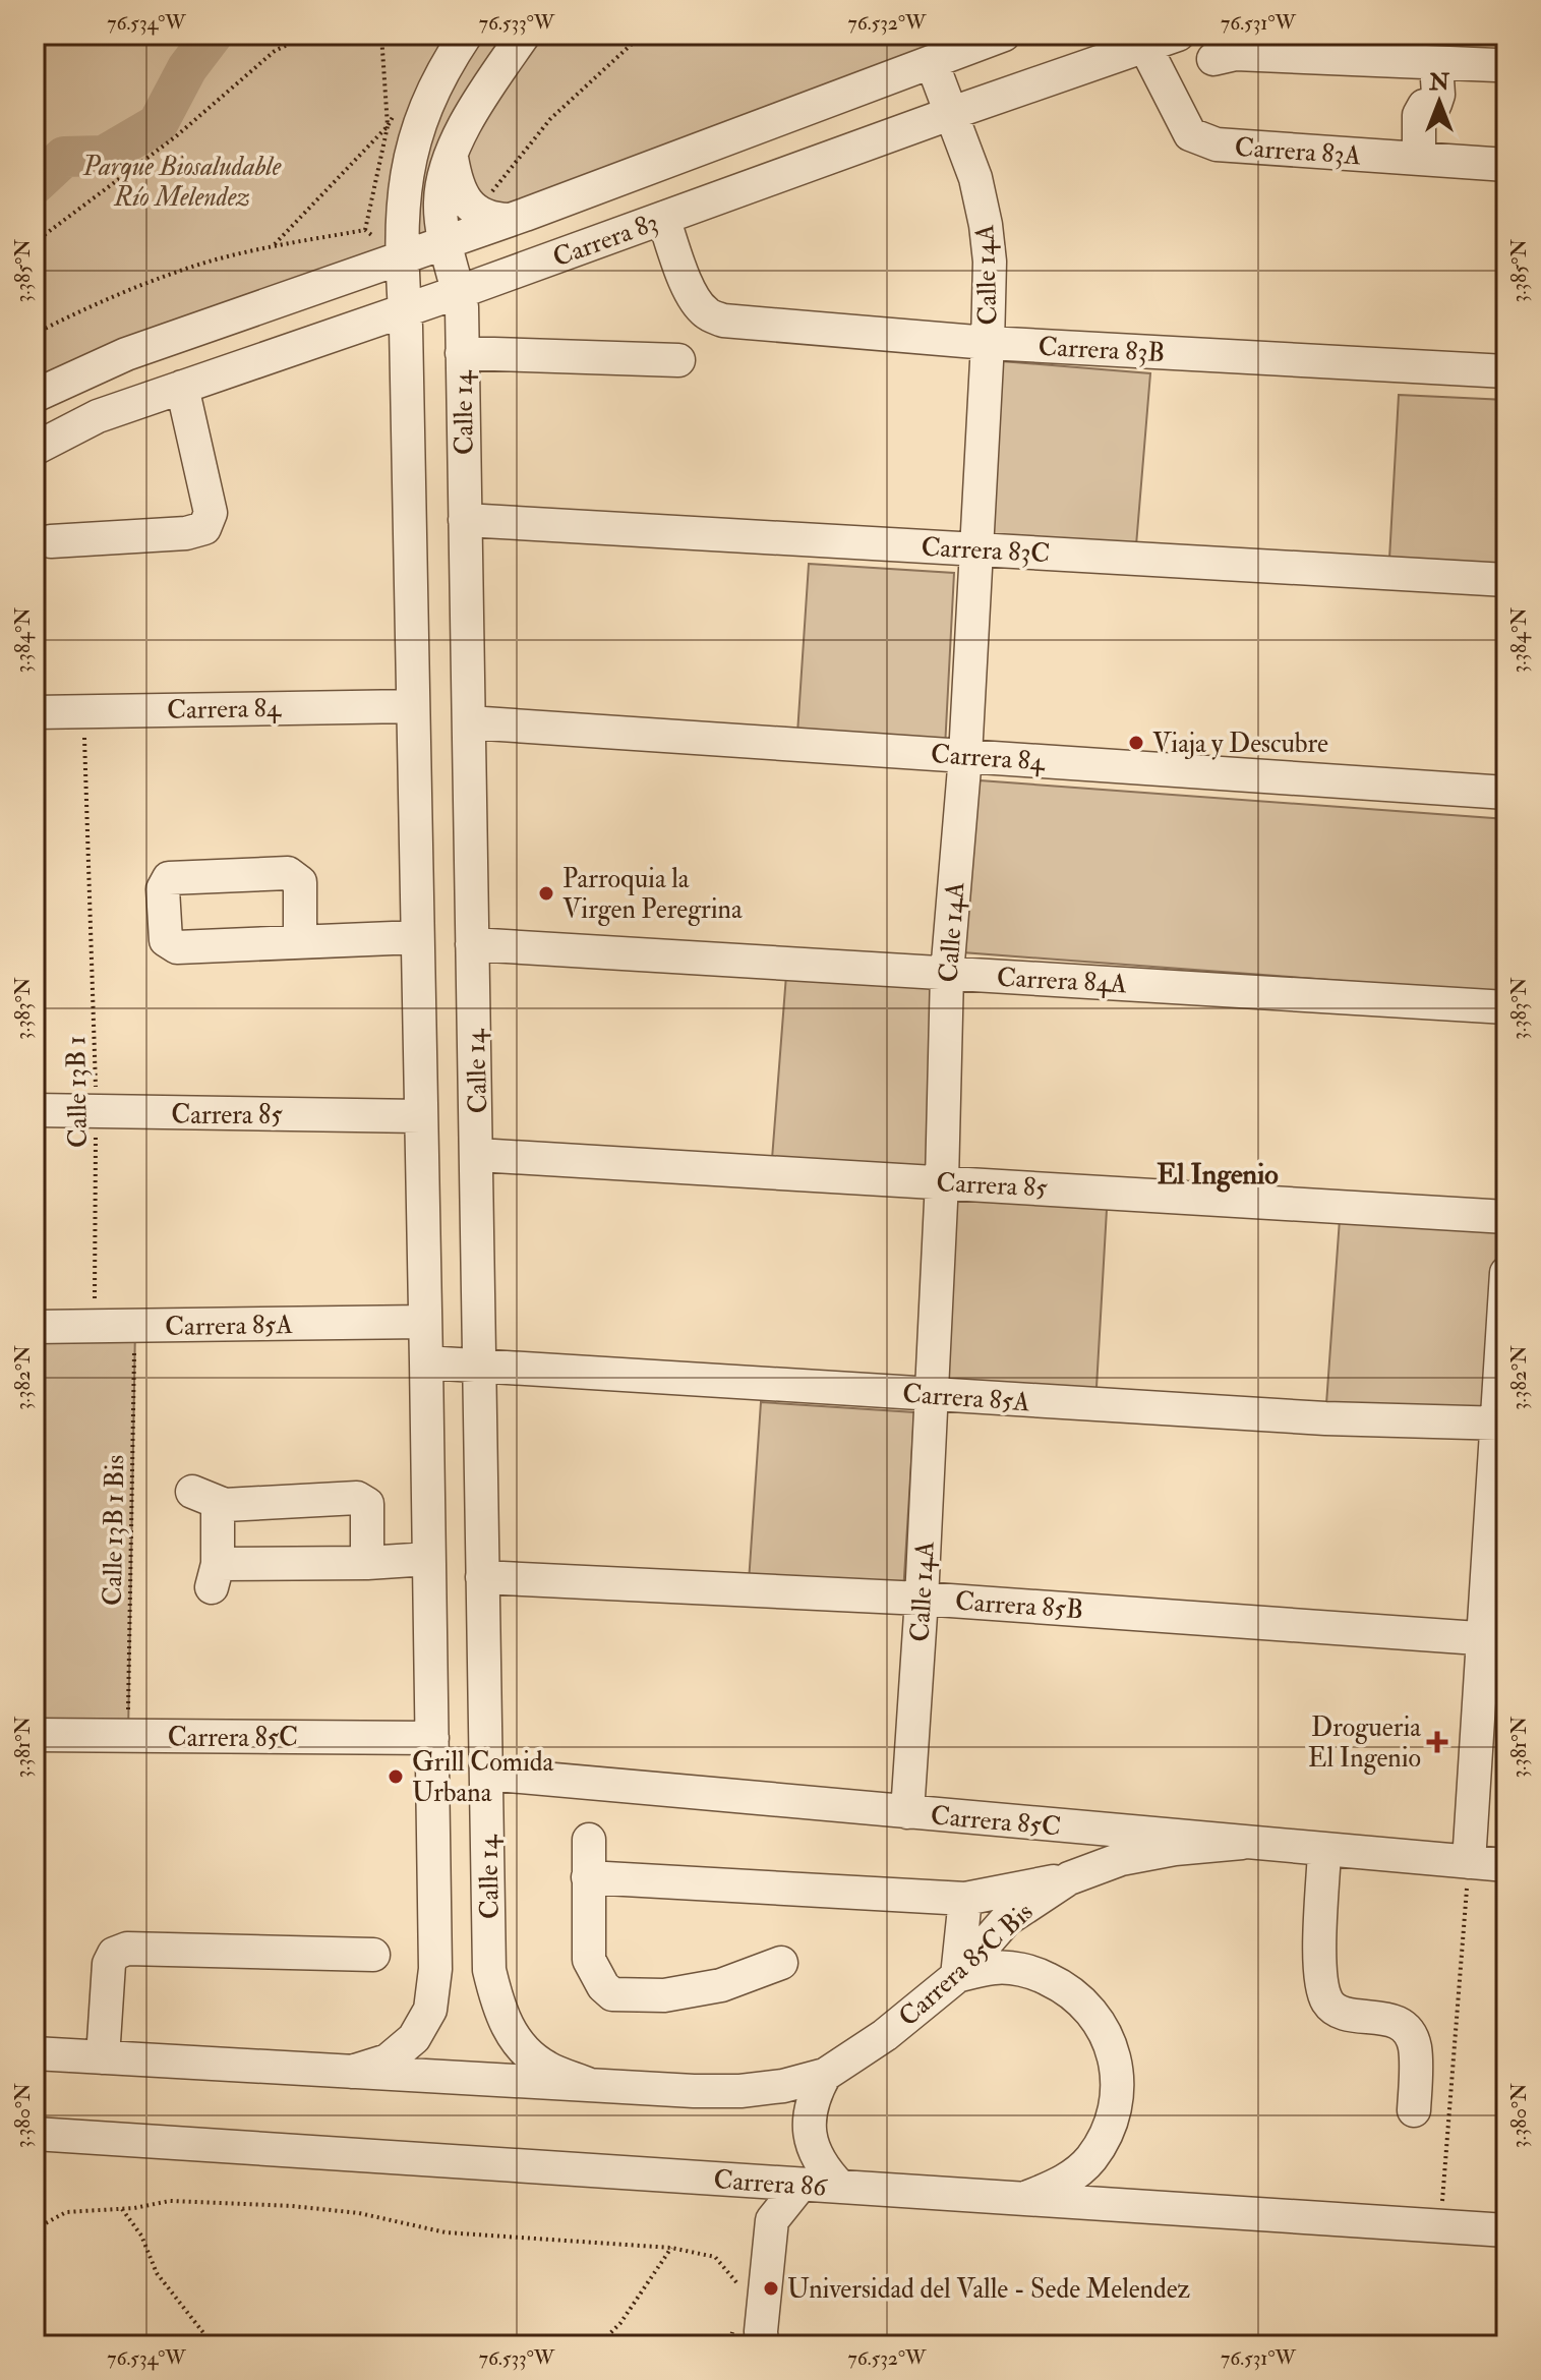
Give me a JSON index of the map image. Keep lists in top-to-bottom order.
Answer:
{
  "streets": {
    "street": [
      "Carrera 83A",
      "Carrera 83",
      "Calle 14A",
      "Carrera 83B",
      "Calle 14",
      "Carrera 83C",
      "Carrera 84",
      "Carrera 84A",
      "Carrera 85",
      "Carrera 85A",
      "Carrera 85B",
      "Carrera 85C",
      "Carrera 85C Bis",
      "Carrera 86"
    ],
    "path": ["Calle 13B 1", "Calle 13B 1 Bis"]
  },
  "crossings": [
    ["Carrera 83A", "Carrera 83"],
    ["Carrera 83", "Calle 14A"],
    ["Carrera 83", "Carrera 83B"],
    ["Carrera 83", "Calle 14"],
    ["Calle 14A", "Carrera 83B"],
    ["Calle 14A", "Carrera 83C"],
    ["Calle 14A", "Carrera 84"],
    ["Calle 14A", "Carrera 84A"],
    ["Calle 14A", "Carrera 85"],
    ["Calle 14A", "Carrera 85A"],
    ["Calle 14A", "Carrera 85B"],
    ["Calle 14A", "Carrera 85C"],
    ["Calle 14", "Carrera 83C"],
    ["Calle 14", "Carrera 84"],
    ["Calle 14", "Carrera 84A"],
    ["Calle 14", "Carrera 85"],
    ["Calle 14", "Carrera 85A"],
    ["Calle 14", "Carrera 85B"],
    ["Calle 14", "Carrera 85C"],
    ["Calle 14", "Carrera 85C Bis"],
    ["Carrera 84", "Calle 13B 1"],
    ["Calle 13B 1", "Carrera 85"],
    ["Calle 13B 1", "Carrera 85A"],
    ["Carrera 85A", "Calle 13B 1 Bis"],
    ["Calle 13B 1 Bis", "Carrera 85C"],
    ["Carrera 85C", "Carrera 85C Bis"],
    ["Carrera 85C Bis", "Carrera 86"]
  ],
  "districts": ["El Ingenio"],
  "parks": ["Parque Biosaludable Río Melendez"],
  "places": {
    "other": [
      "Viaja y Descubre",
      "Parroquia la Virgen Peregrina",
      "Grill Comida Urbana",
      "Universidad del Valle - Sede Melendez"
    ],
    "health": ["Drogueria El Ingenio"]
  },
  "north": "top",
  "coordinates": [
    "76.534°W",
    "76.533°W",
    "76.532°W",
    "76.531°W",
    "3.385°N",
    "3.384°N",
    "3.383°N",
    "3.382°N",
    "3.381°N",
    "3.380°N"
  ]
}
